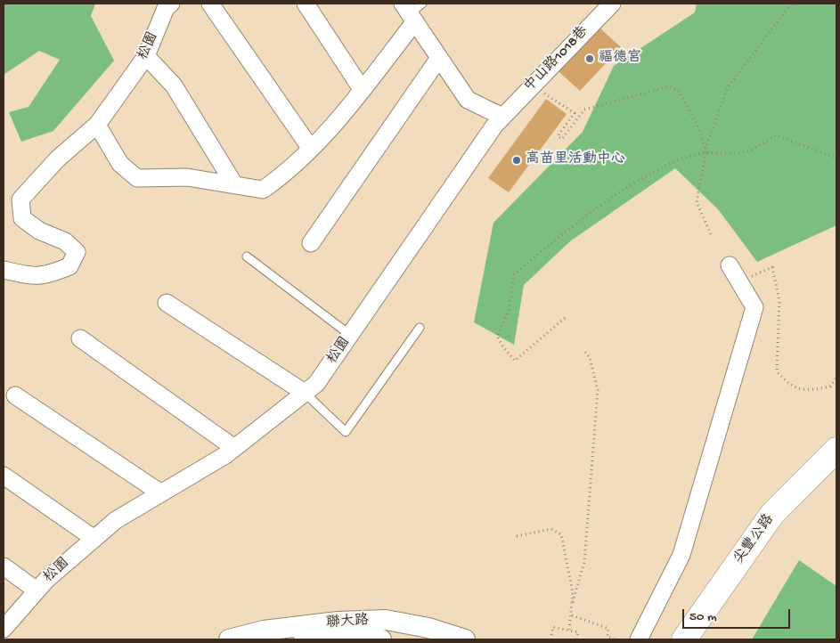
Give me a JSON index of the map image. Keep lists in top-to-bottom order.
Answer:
{
  "streets": {
    "main road": ["尖豐公路"],
    "street": ["松園", "中山路1018巷", "聯大路"]
  },
  "crossings": [
    ["松園", "中山路1018巷"]
  ],
  "places": ["福德宮", "高苗里活動中心"],
  "scale_bar": "50 m"
}
